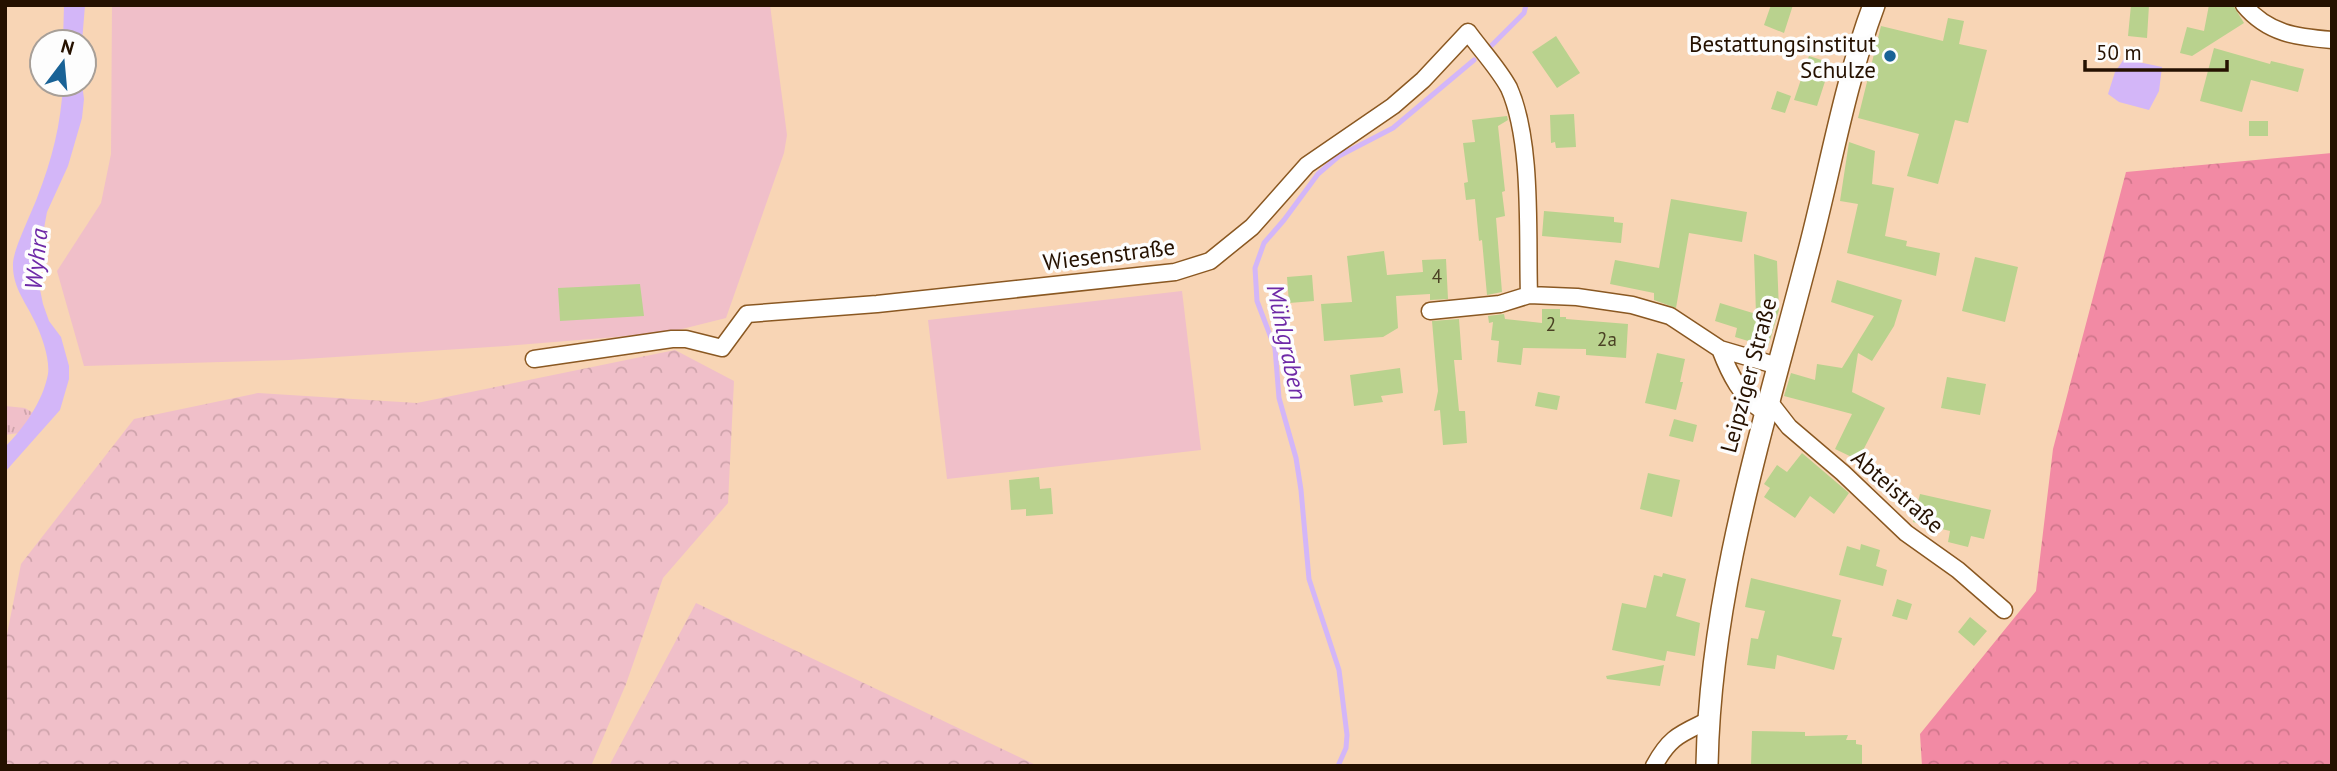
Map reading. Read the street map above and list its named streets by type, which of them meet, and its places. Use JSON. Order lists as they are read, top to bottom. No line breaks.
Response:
{"streets":{"street":["Wiesenstraße","Leipziger Straße","Abteistraße"]},"crossings":[["Leipziger Straße","Abteistraße"]],"water":["Wyhra","Mühlgraben"],"places":["Bestattungsinstitut Schulze"],"house_numbers":["4","2","2a"],"scale_bar":"50 m","north":"top"}
